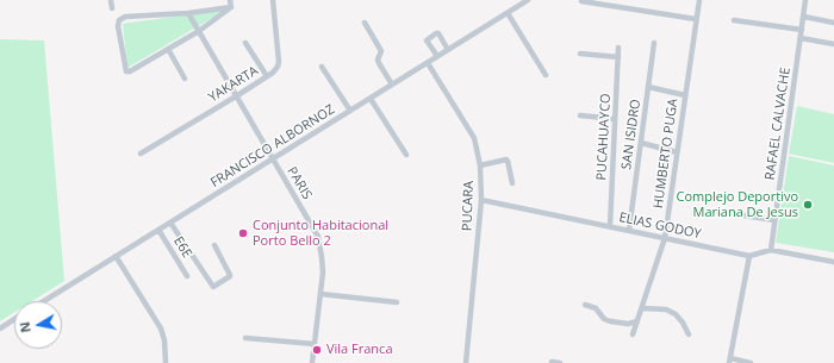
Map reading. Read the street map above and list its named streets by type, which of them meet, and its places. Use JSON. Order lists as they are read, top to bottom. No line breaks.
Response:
{"streets":{"street":["YAKARTA","RAFAEL CALVACHE","SAN ISIDRO","PUCAHUAYCO","FRANCISCO ALBORNOZ","HUMBERTO PUGA","PARIS","PUCARA","ELIAS GODOY","E6E"]},"crossings":[["YAKARTA","PARIS"],["RAFAEL CALVACHE","ELIAS GODOY"],["SAN ISIDRO","ELIAS GODOY"],["PUCAHUAYCO","ELIAS GODOY"],["FRANCISCO ALBORNOZ","PARIS"],["FRANCISCO ALBORNOZ","PUCARA"],["FRANCISCO ALBORNOZ","E6E"],["HUMBERTO PUGA","ELIAS GODOY"],["PUCARA","ELIAS GODOY"]],"places":["Complejo Deportivo Mariana De Jesus","Conjunto Habitacional Porto Bello 2","Vila Franca"],"north":"left"}
